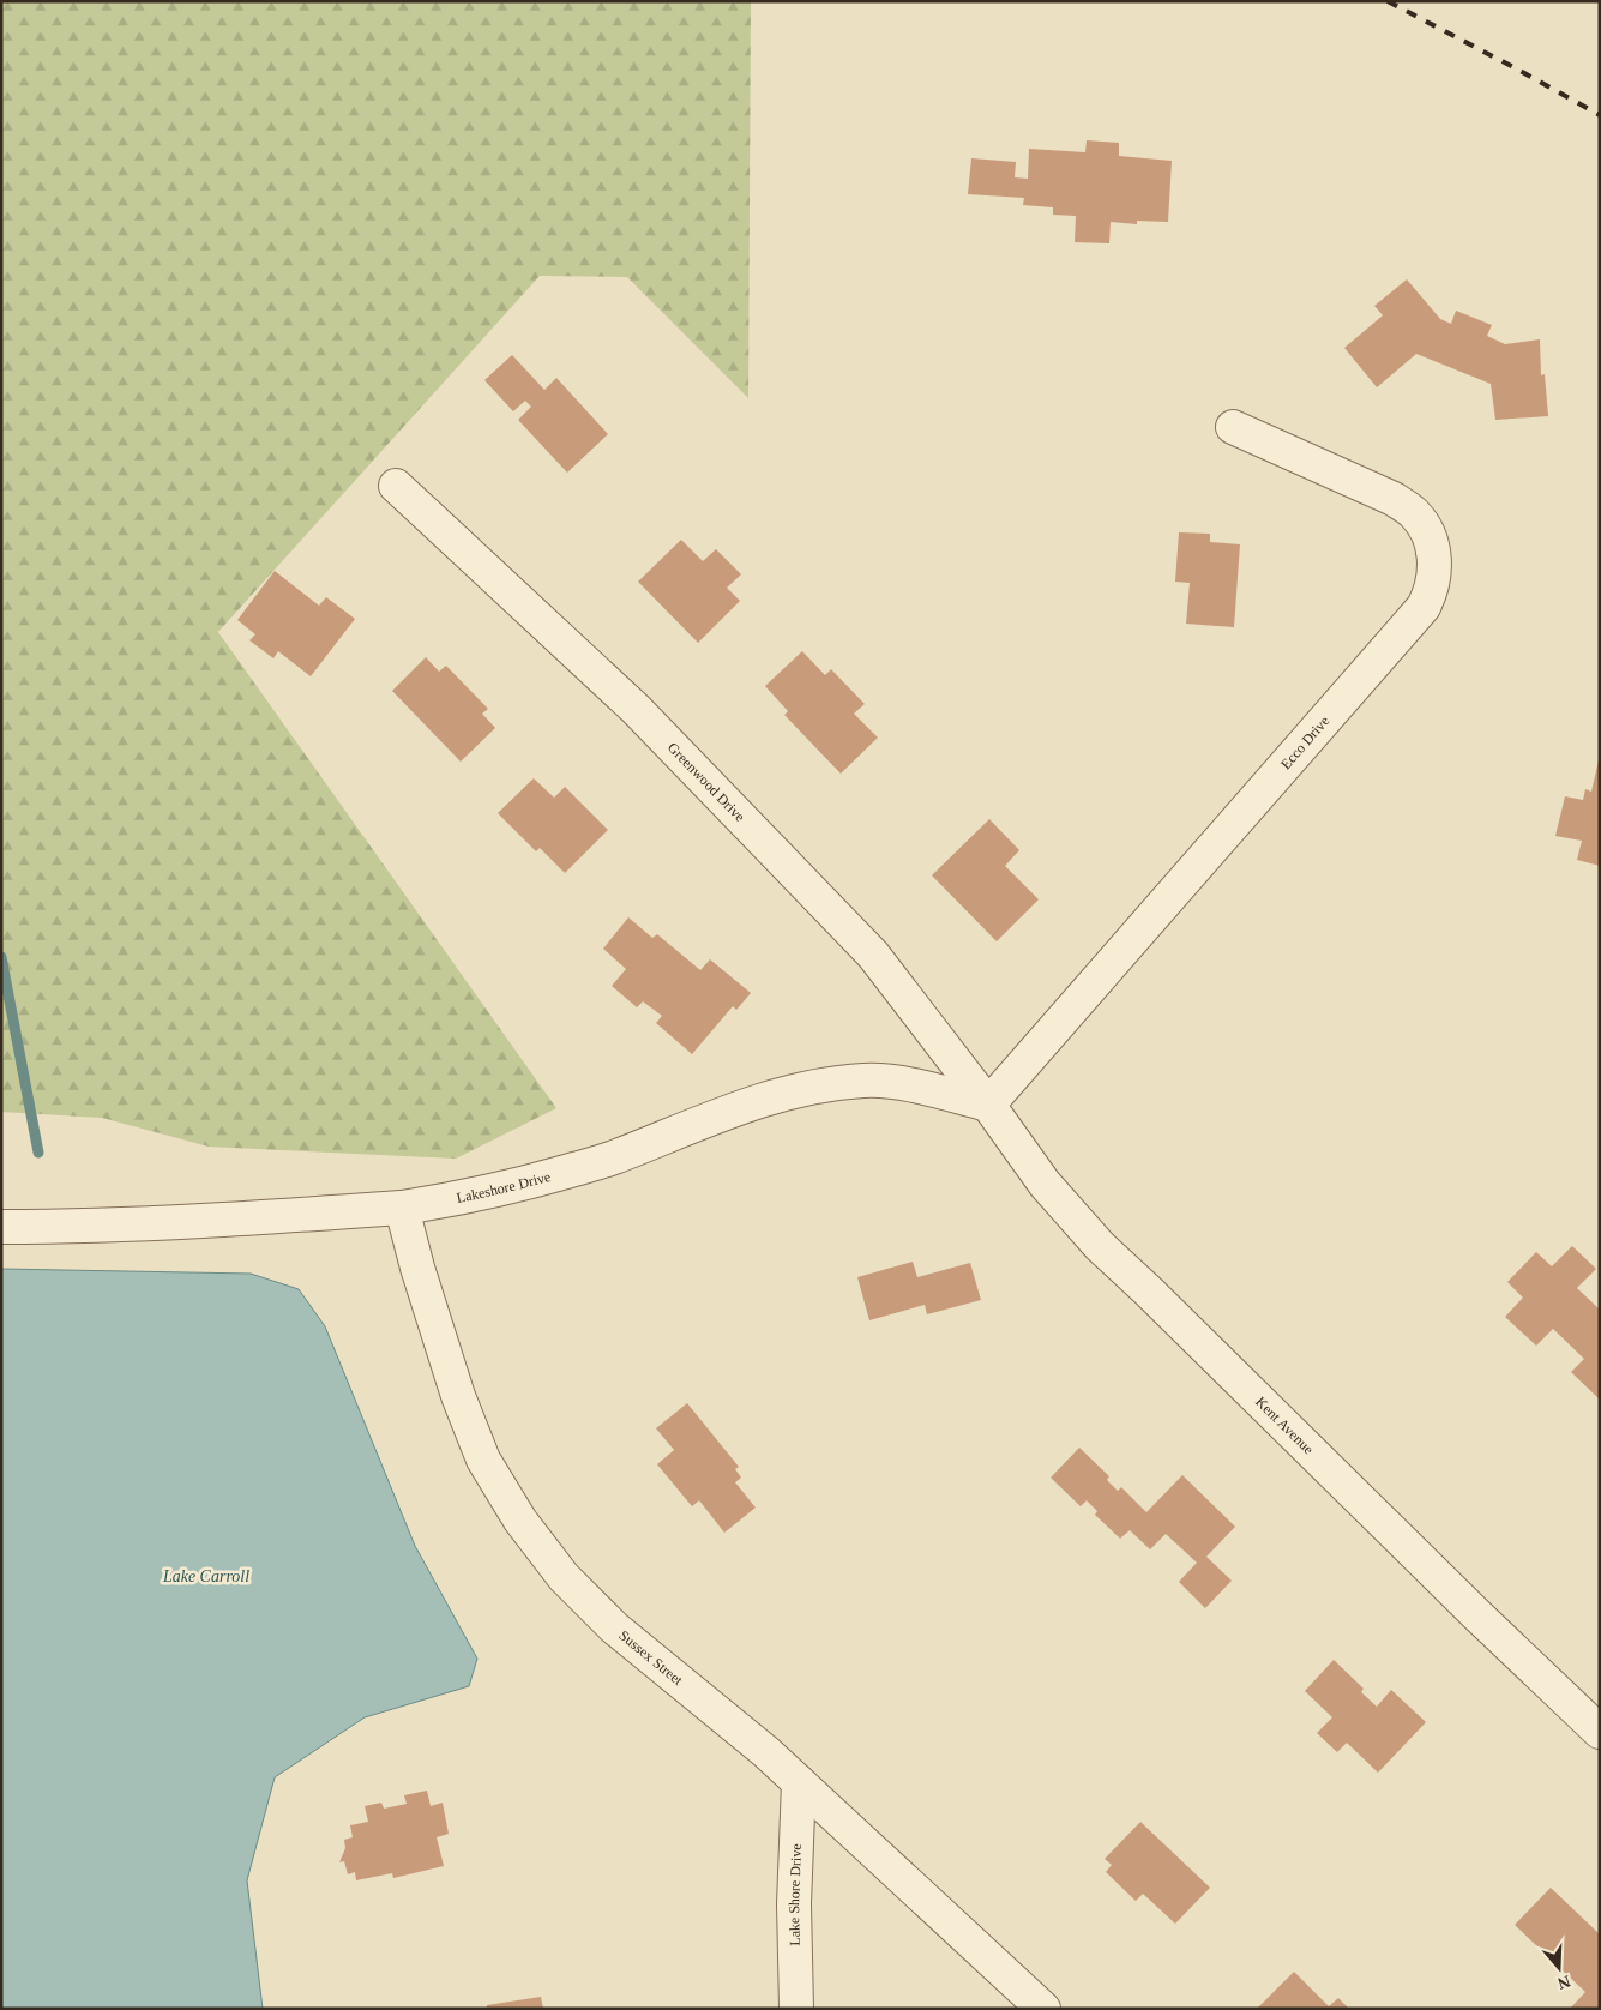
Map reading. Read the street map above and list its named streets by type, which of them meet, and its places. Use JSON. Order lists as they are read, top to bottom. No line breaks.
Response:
{"streets":{"street":["Ecco Drive","Greenwood Drive","Lakeshore Drive","Kent Avenue","Sussex Street","Lake Shore Drive"]},"crossings":[["Ecco Drive","Greenwood Drive"],["Ecco Drive","Lakeshore Drive"],["Ecco Drive","Kent Avenue"],["Greenwood Drive","Lakeshore Drive"],["Greenwood Drive","Kent Avenue"],["Lakeshore Drive","Kent Avenue"],["Lakeshore Drive","Sussex Street"],["Sussex Street","Lake Shore Drive"]],"water":["Lake Carroll"],"north":"bottom"}
